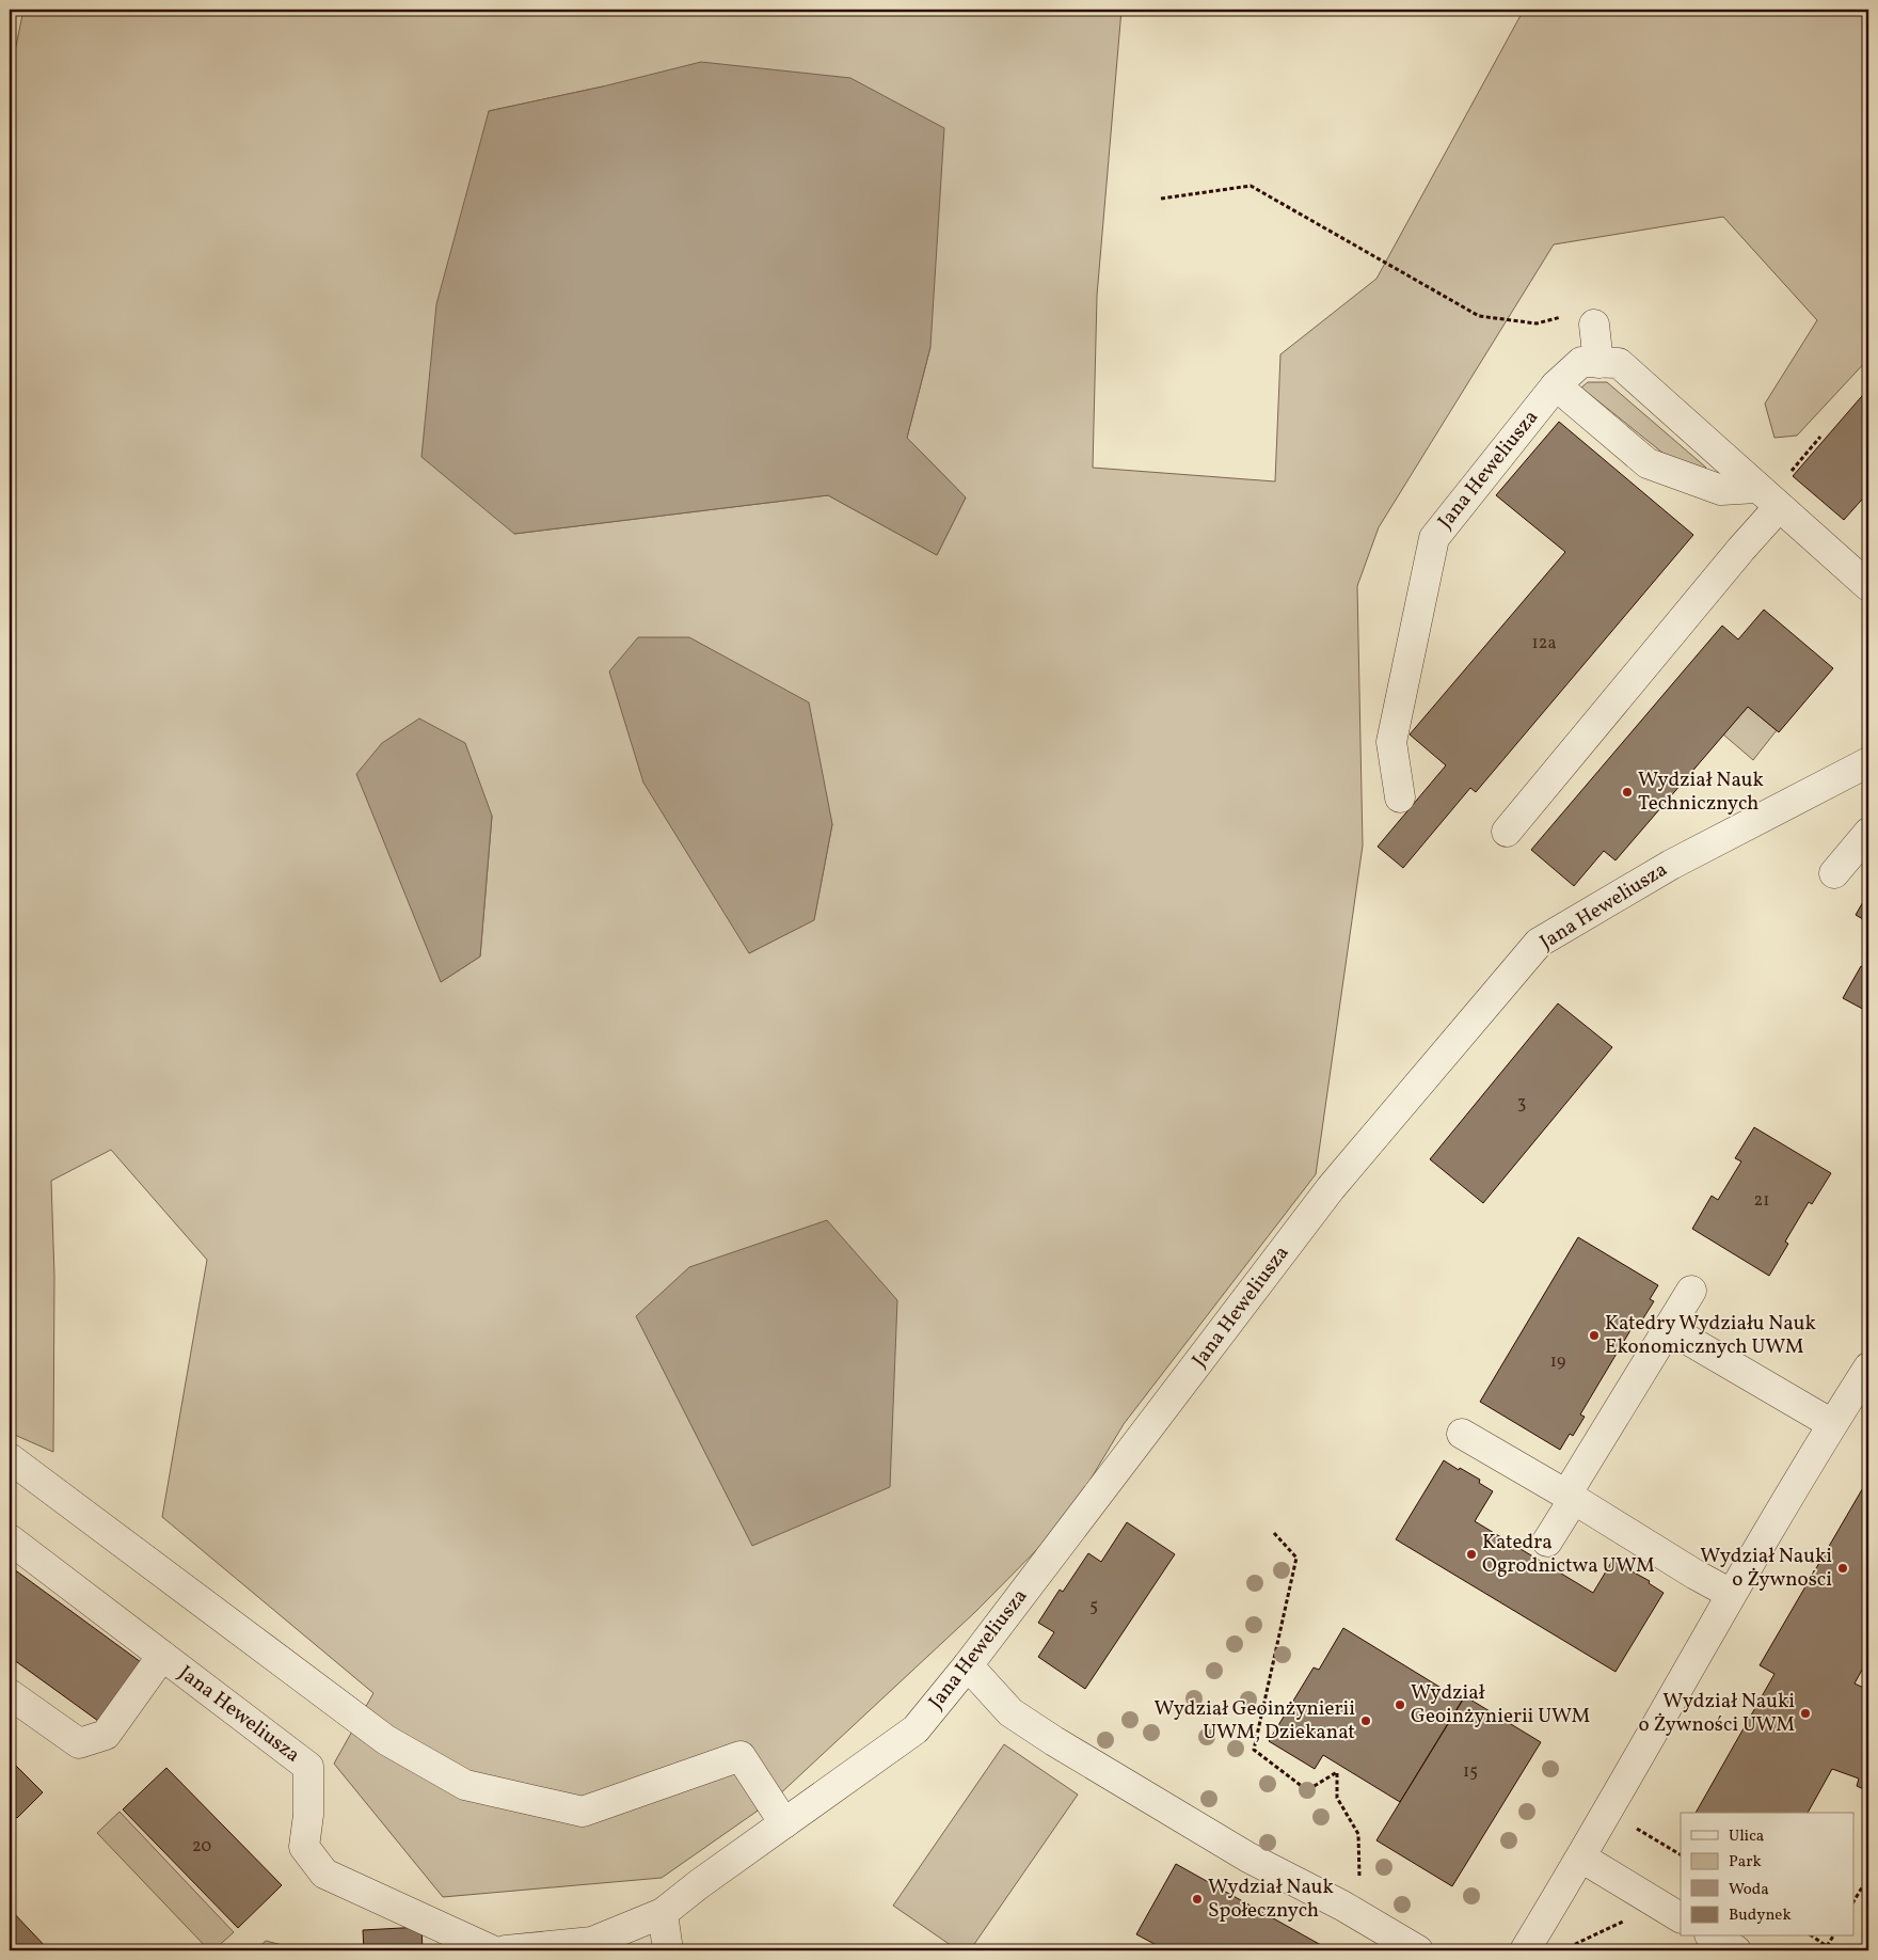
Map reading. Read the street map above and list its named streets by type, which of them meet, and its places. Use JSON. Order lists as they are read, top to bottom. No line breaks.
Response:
{"streets":{"street":["Jana Heweliusza"]},"places":["Wydział Nauk Technicznych","Katedry Wydziału Nauk Ekonomicznych UWM","Katedra Ogrodnictwa UWM","Wydział Nauki o Żywności","Wydział Geoinżynierii UWM","Wydział Nauki o Żywności UWM","Wydział Geoinżynierii UWM, Dziekanat","Wydział Nauk Społecznych"],"house_numbers":["12a","3","21","19","5","15","20"],"legend":["Ulica","Park","Woda","Budynek"]}
